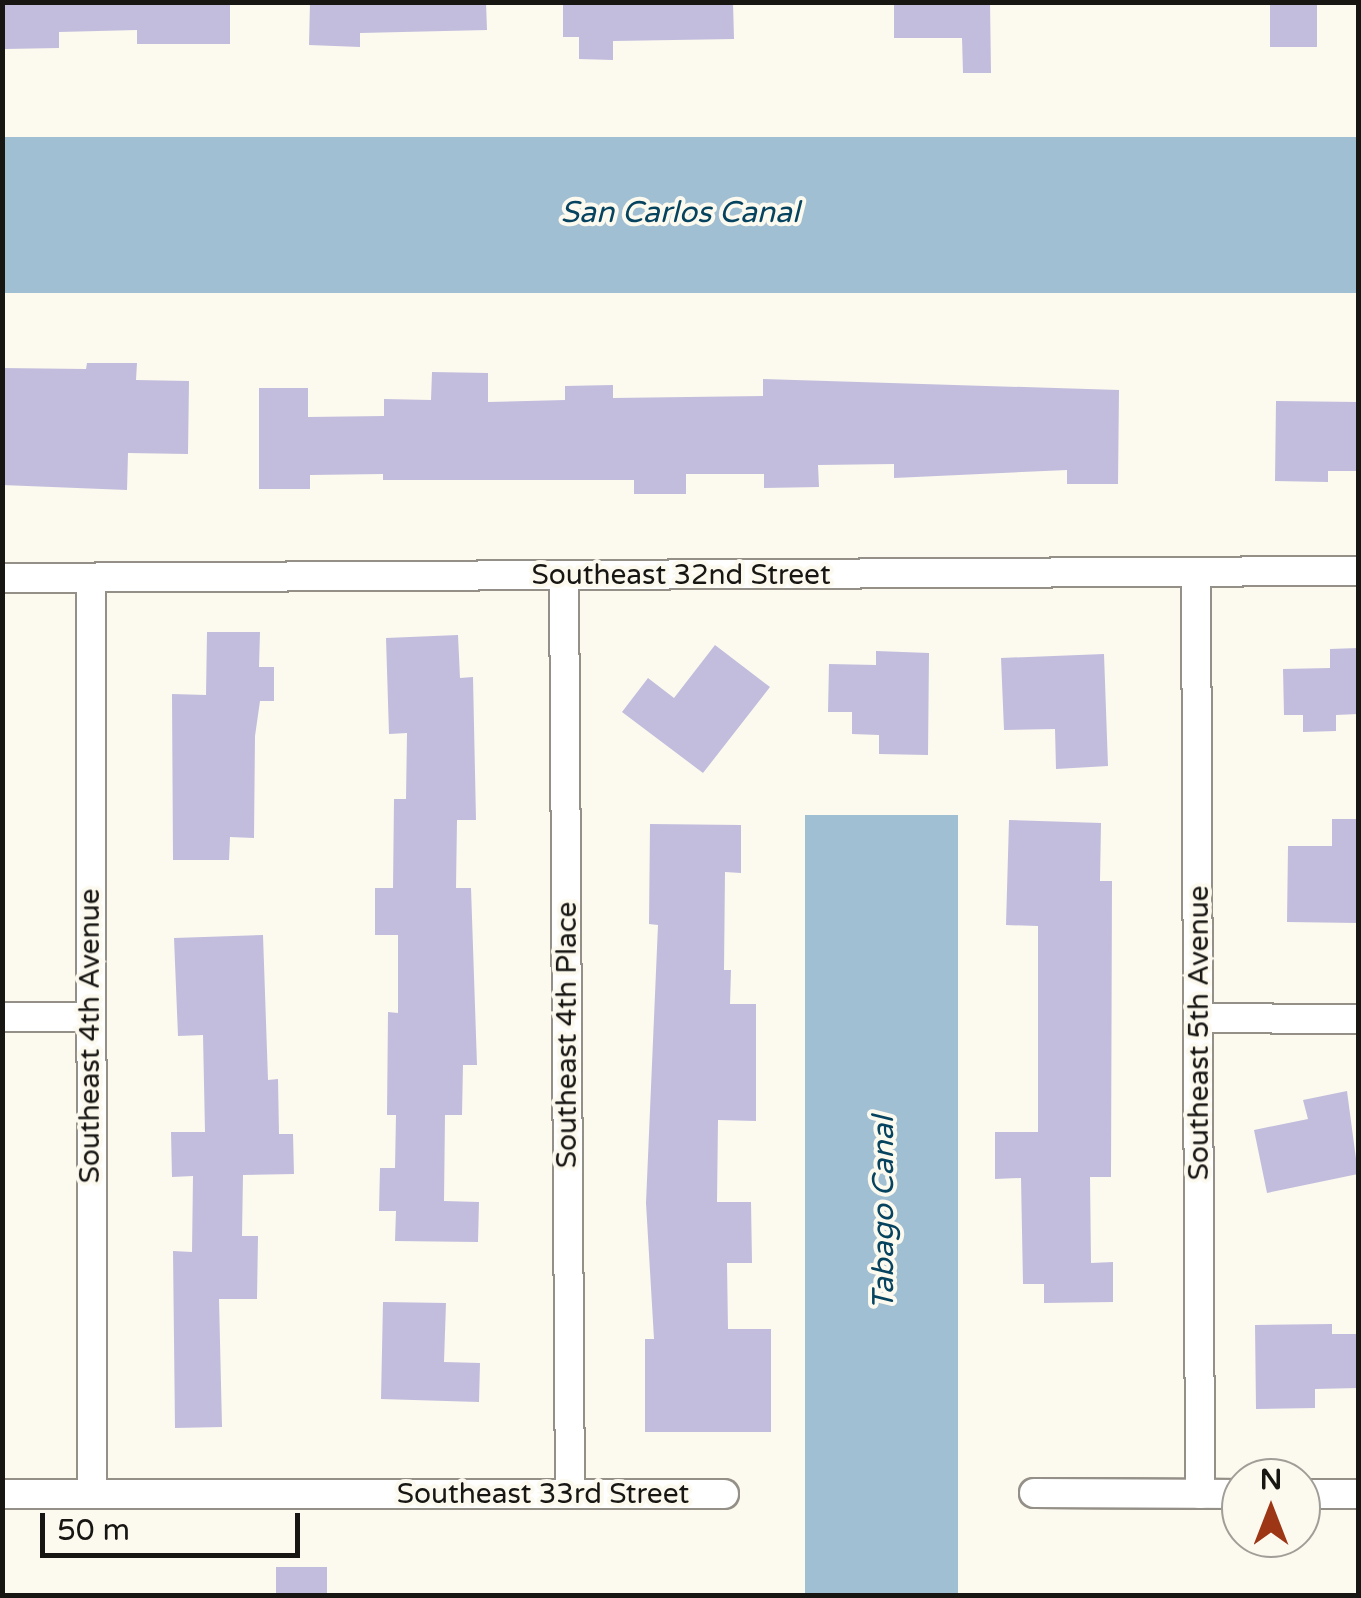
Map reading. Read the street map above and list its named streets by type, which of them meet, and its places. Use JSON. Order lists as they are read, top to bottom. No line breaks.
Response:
{"streets":{"street":["Southeast 32nd Street","Southeast 5th Avenue","Southeast 4th Place","Southeast 4th Avenue","Southeast 33rd Street"]},"crossings":[["Southeast 32nd Street","Southeast 5th Avenue"],["Southeast 32nd Street","Southeast 4th Place"],["Southeast 32nd Street","Southeast 4th Avenue"],["Southeast 4th Place","Southeast 33rd Street"],["Southeast 4th Avenue","Southeast 33rd Street"]],"water":["San Carlos Canal","Tabago Canal"],"scale_bar":"50 m","north":"top"}
